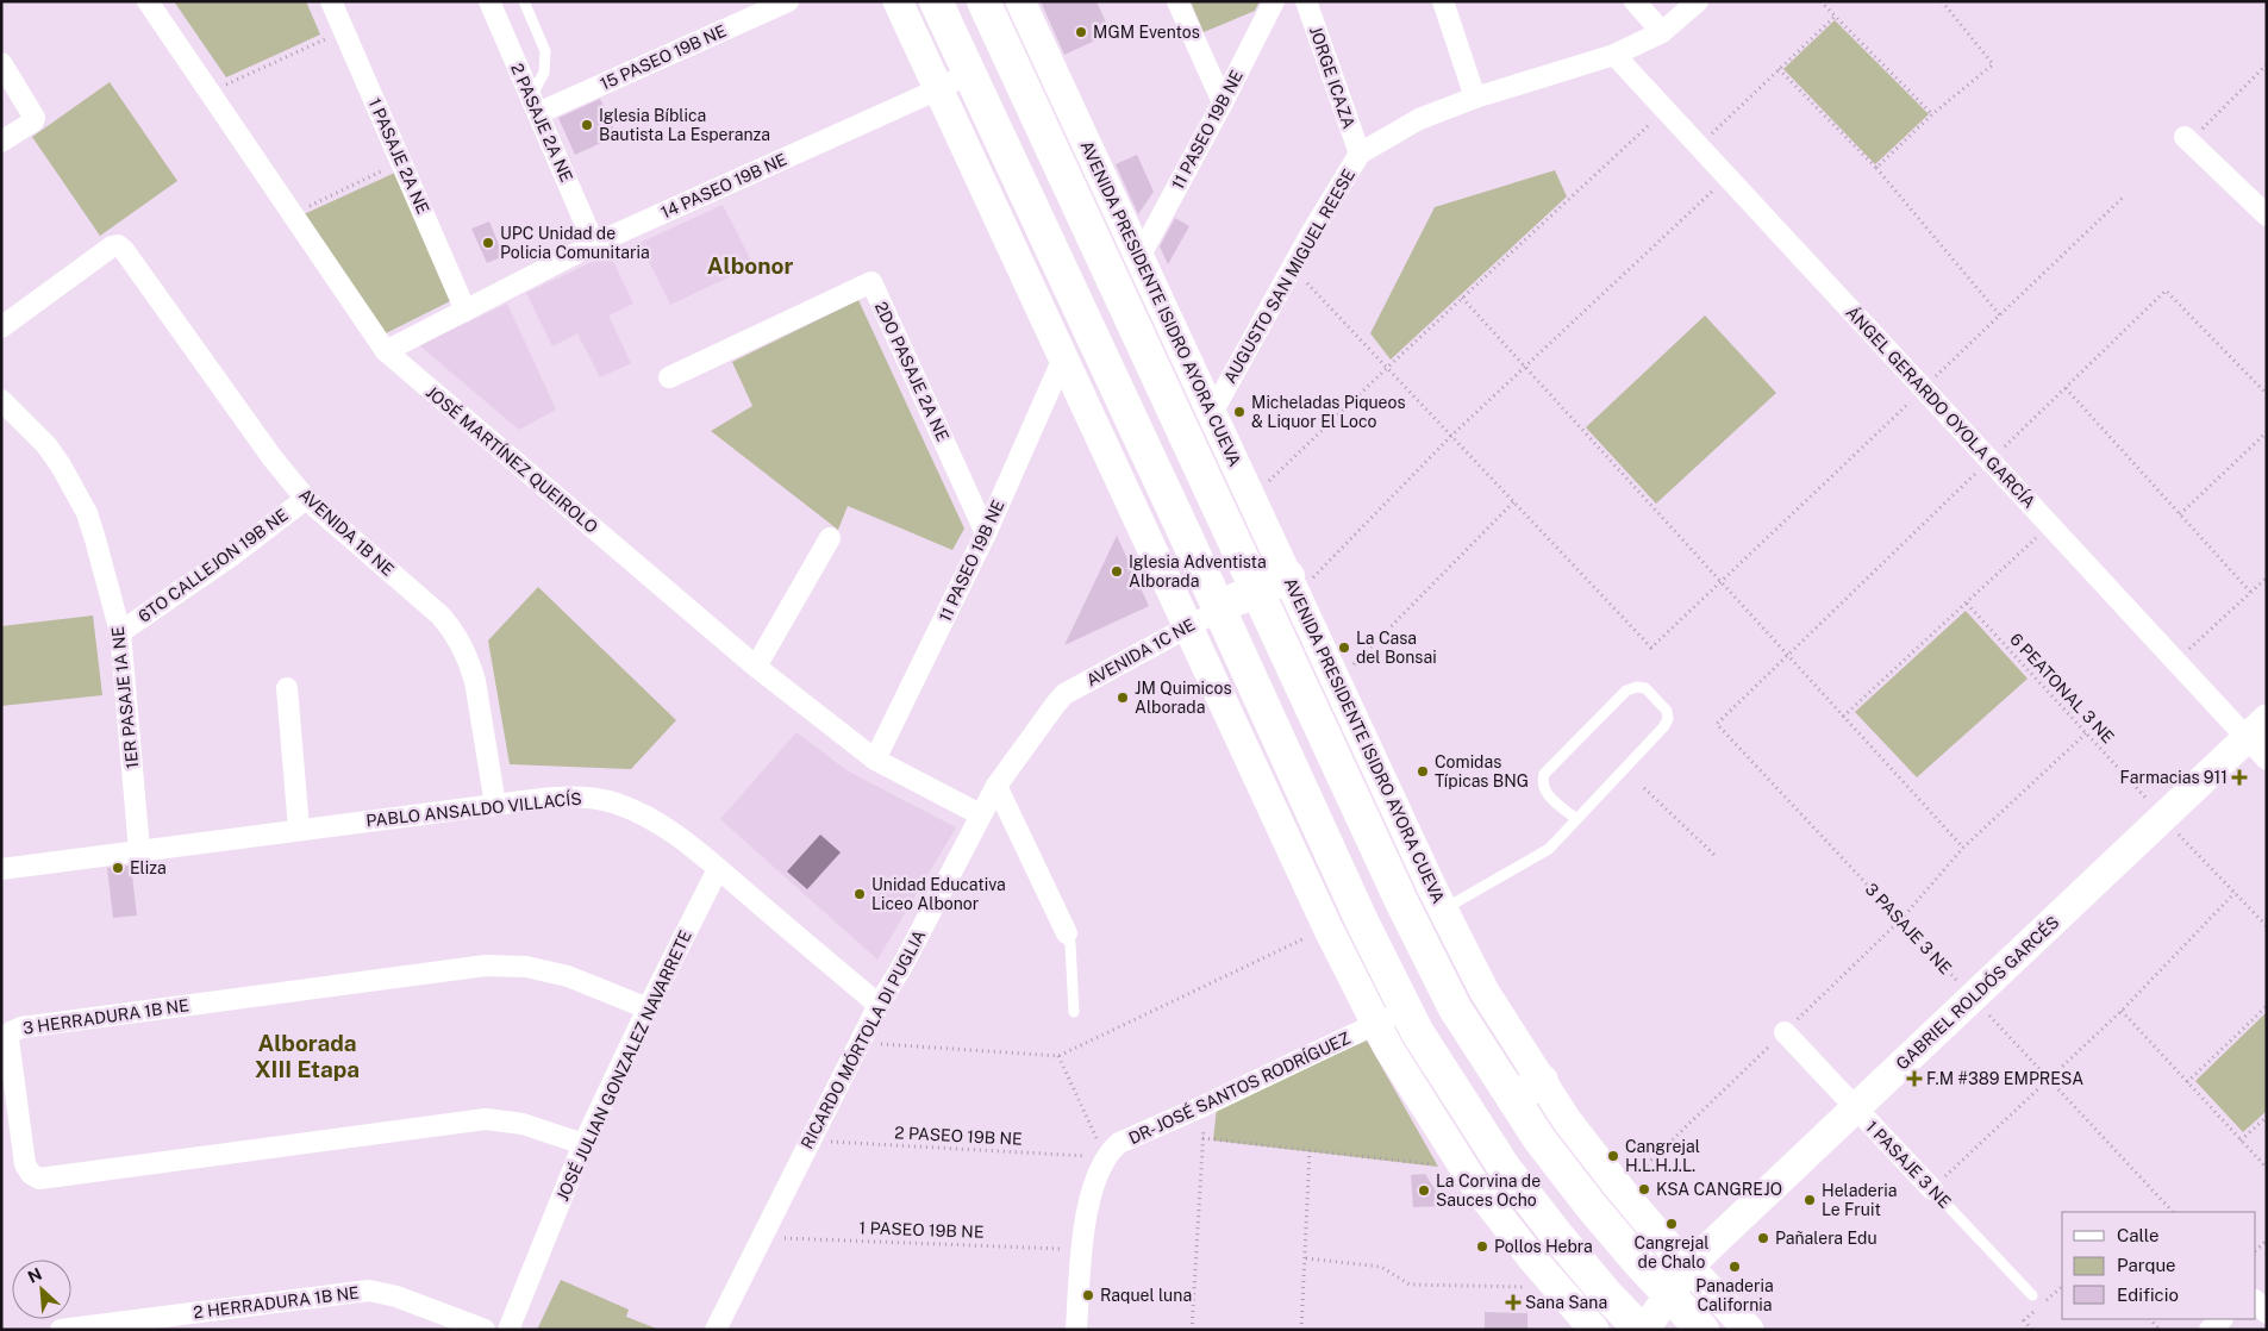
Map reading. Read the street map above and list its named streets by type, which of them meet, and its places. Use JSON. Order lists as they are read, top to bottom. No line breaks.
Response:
{"streets":{"main road":["AVENIDA PRESIDENTE ISIDRO AYORA CUEVA","GABRIEL ROLDÓS GARCÉS"],"street":["15 PASEO 19B NE","JORGE ICAZA","2 PASAJE 2A NE","11 PASEO 19B NE","1 PASAJE 2A NE","14 PASEO 19B NE","AUGUSTO SAN MIGUEL REESE","2DO PASAJE 2A NE","ÁNGEL GERARDO OYOLA GARCÍA","JOSÉ MARTÍNEZ QUEIROLO","AVENIDA 1B NE","6TO CALLEJON 19B NE","AVENIDA 1C NE","1ER PASAJE 1A NE","PABLO ANSALDO VILLACÍS","3 HERRADURA 1B NE","RICARDO MÓRTOLA DI PUGLIA","JOSÉ JULIAN GONZALEZ NAVARRETE","DR- JOSÉ SANTOS RODRÍGUEZ","1 PASAJE 3 NE","2 HERRADURA 1B NE"],"path":["6 PEATONAL 3 NE","3 PASAJE 3 NE","2 PASEO 19B NE","1 PASEO 19B NE"]},"crossings":[["15 PASEO 19B NE","2 PASAJE 2A NE"],["JORGE ICAZA","AUGUSTO SAN MIGUEL REESE"],["2 PASAJE 2A NE","14 PASEO 19B NE"],["11 PASEO 19B NE","AVENIDA PRESIDENTE ISIDRO AYORA CUEVA"],["11 PASEO 19B NE","2DO PASAJE 2A NE"],["11 PASEO 19B NE","JOSÉ MARTÍNEZ QUEIROLO"],["1 PASAJE 2A NE","14 PASEO 19B NE"],["14 PASEO 19B NE","JOSÉ MARTÍNEZ QUEIROLO"],["AUGUSTO SAN MIGUEL REESE","AVENIDA PRESIDENTE ISIDRO AYORA CUEVA"],["AUGUSTO SAN MIGUEL REESE","ÁNGEL GERARDO OYOLA GARCÍA"],["AVENIDA PRESIDENTE ISIDRO AYORA CUEVA","GABRIEL ROLDÓS GARCÉS"],["ÁNGEL GERARDO OYOLA GARCÍA","GABRIEL ROLDÓS GARCÉS"],["JOSÉ MARTÍNEZ QUEIROLO","RICARDO MÓRTOLA DI PUGLIA"],["AVENIDA 1B NE","6TO CALLEJON 19B NE"],["AVENIDA 1B NE","PABLO ANSALDO VILLACÍS"],["6TO CALLEJON 19B NE","1ER PASAJE 1A NE"],["AVENIDA 1C NE","RICARDO MÓRTOLA DI PUGLIA"],["6 PEATONAL 3 NE","GABRIEL ROLDÓS GARCÉS"],["1ER PASAJE 1A NE","PABLO ANSALDO VILLACÍS"],["PABLO ANSALDO VILLACÍS","RICARDO MÓRTOLA DI PUGLIA"],["PABLO ANSALDO VILLACÍS","JOSÉ JULIAN GONZALEZ NAVARRETE"],["3 PASAJE 3 NE","GABRIEL ROLDÓS GARCÉS"],["GABRIEL ROLDÓS GARCÉS","1 PASAJE 3 NE"],["3 HERRADURA 1B NE","JOSÉ JULIAN GONZALEZ NAVARRETE"],["RICARDO MÓRTOLA DI PUGLIA","2 PASEO 19B NE"],["RICARDO MÓRTOLA DI PUGLIA","1 PASEO 19B NE"],["DR- JOSÉ SANTOS RODRÍGUEZ","2 PASEO 19B NE"],["DR- JOSÉ SANTOS RODRÍGUEZ","1 PASEO 19B NE"]],"districts":["Albonor","Alborada XIII Etapa"],"places":{"other":["MGM Eventos","Iglesia Bíblica Bautista La Esperanza","UPC Unidad de Policia Comunitaria","Micheladas Piqueos & Liquor El Loco","Iglesia Adventista Alborada","La Casa del Bonsai","JM Quimicos Alborada","Comidas Típicas BNG","Eliza","Unidad Educativa Liceo Albonor","Cangrejal H.L.H.J.L.","KSA CANGREJO","La Corvina de Sauces Ocho","Heladeria Le Fruit","Cangrejal de Chalo","Pañalera Edu","Pollos Hebra","Panaderia California","Raquel luna"],"health":["Farmacias 911","F.M #389 EMPRESA","Sana Sana"]},"legend":["Calle","Parque","Edificio"],"north":"top left"}
